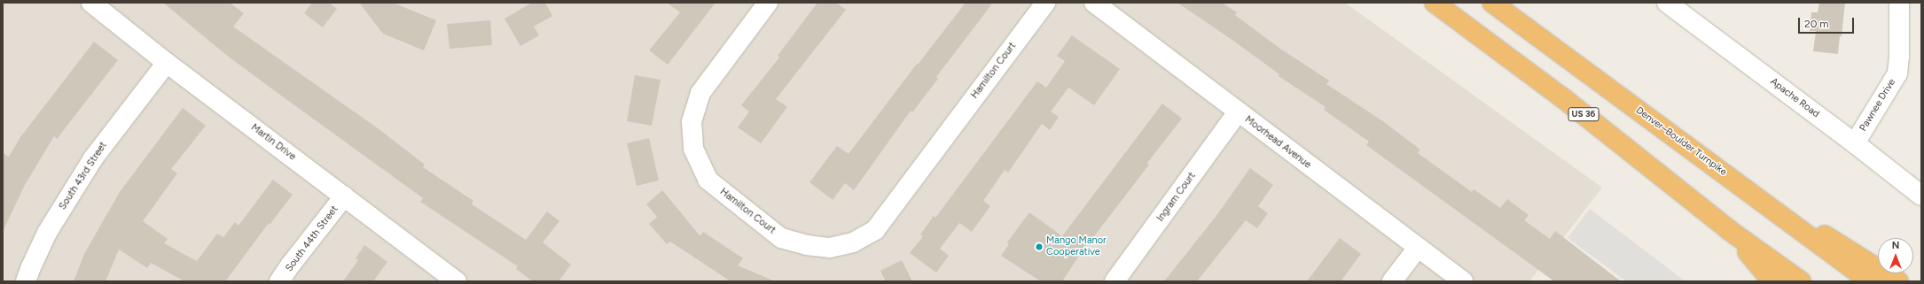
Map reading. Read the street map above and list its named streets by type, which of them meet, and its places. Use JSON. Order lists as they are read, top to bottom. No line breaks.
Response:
{"streets":{"highway":["US 36","Denver–Boulder Turnpike"],"street":["Hamilton Court","Apache Road","Pawnee Drive","Martin Drive","Moorhead Avenue","South 43rd Street","Ingram Court","South 44th Street"]},"crossings":[["Apache Road","Pawnee Drive"],["Martin Drive","South 43rd Street"],["Martin Drive","South 44th Street"],["Moorhead Avenue","Ingram Court"]],"places":["Mango Manor Cooperative"],"scale_bar":"20 m","north":"top"}
